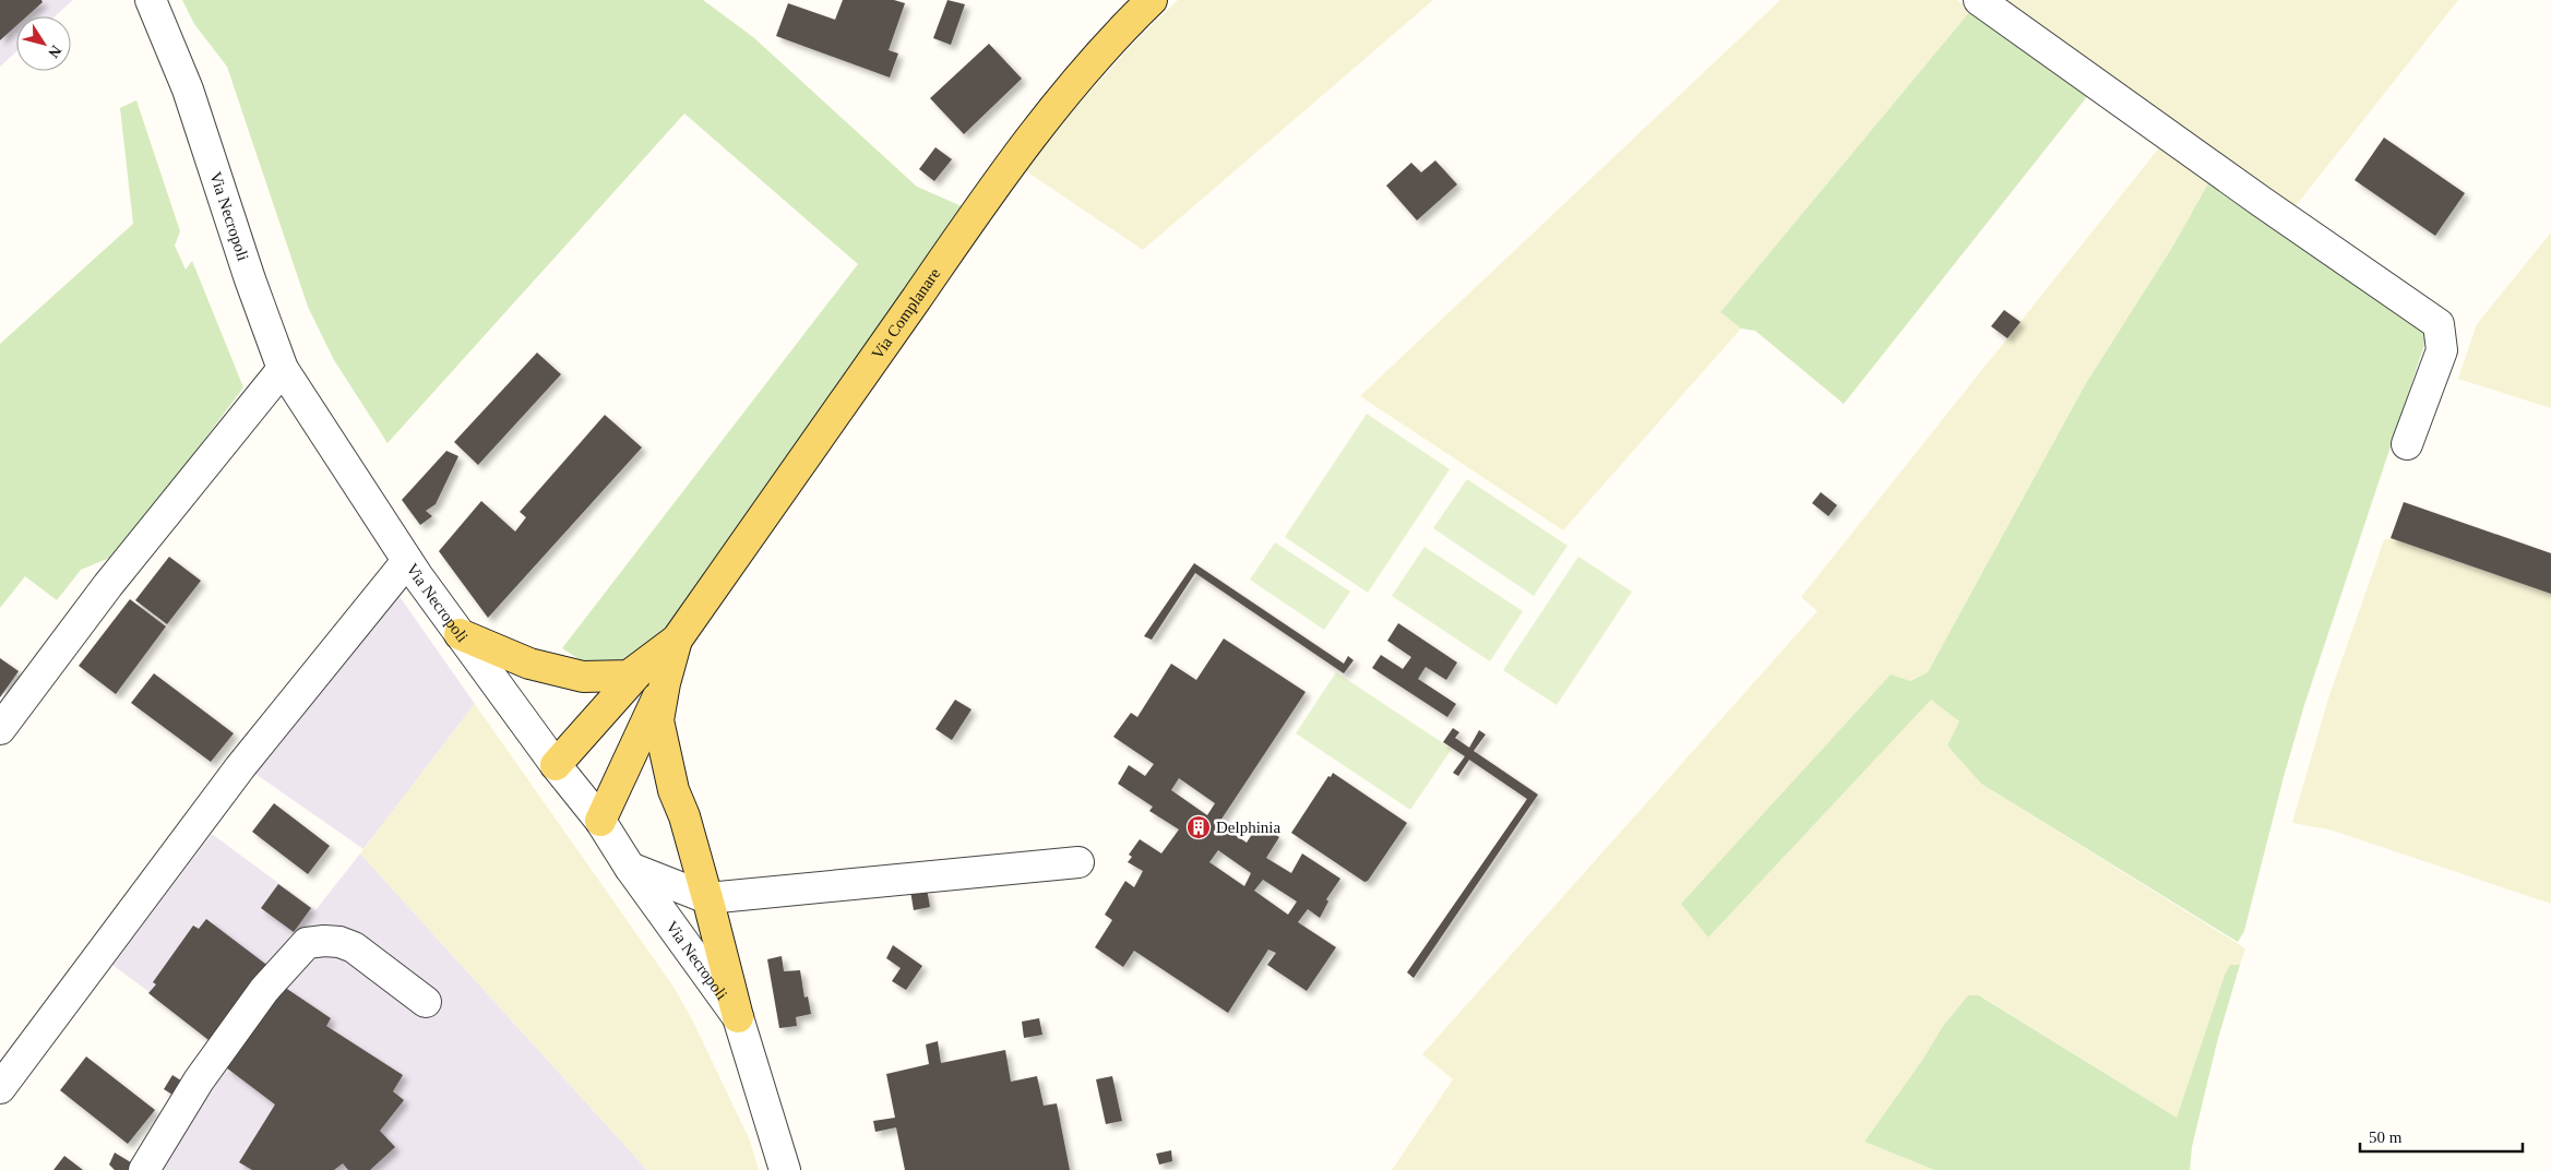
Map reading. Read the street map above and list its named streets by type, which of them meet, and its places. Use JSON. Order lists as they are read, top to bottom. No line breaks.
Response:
{"streets":{"main road":["Via Complanare"],"street":["Via Necropoli"]},"places":{"building":["Delphinia"]},"scale_bar":"50 m","north":"bottom right"}
